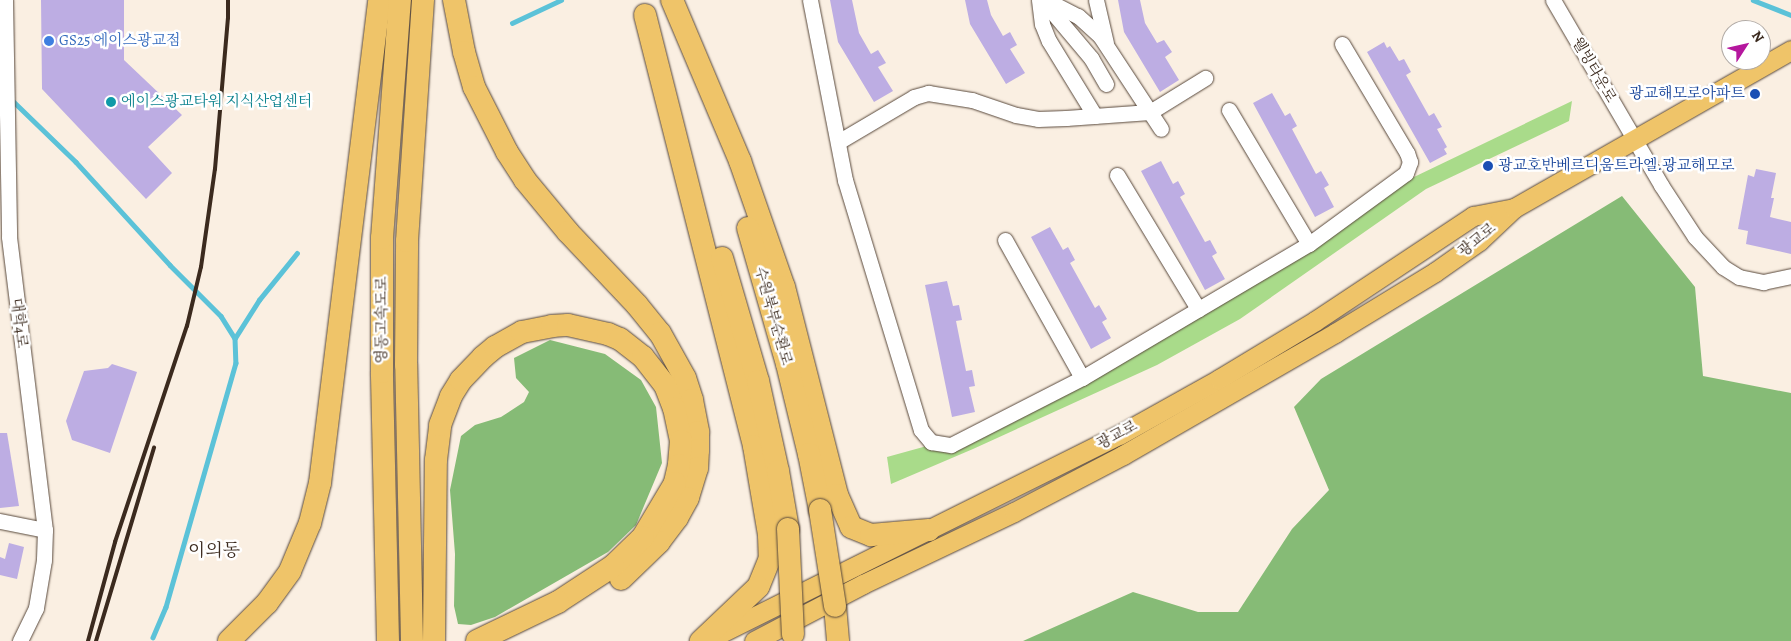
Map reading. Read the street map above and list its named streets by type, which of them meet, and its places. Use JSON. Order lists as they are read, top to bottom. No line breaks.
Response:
{"streets":{"highway":["수원북부순환로","영동고속도로"],"main road":["광교로"],"street":["웰빙타운로","대학4로"]},"crossings":[["웰빙타운로","광교로"]],"districts":["이의동"],"places":["GS25 에이스광교점","광교해모로아파트","에이스광교타워 지식산업센터","광교호반베르디움트라엘.광교해모로"],"north":"top right"}
